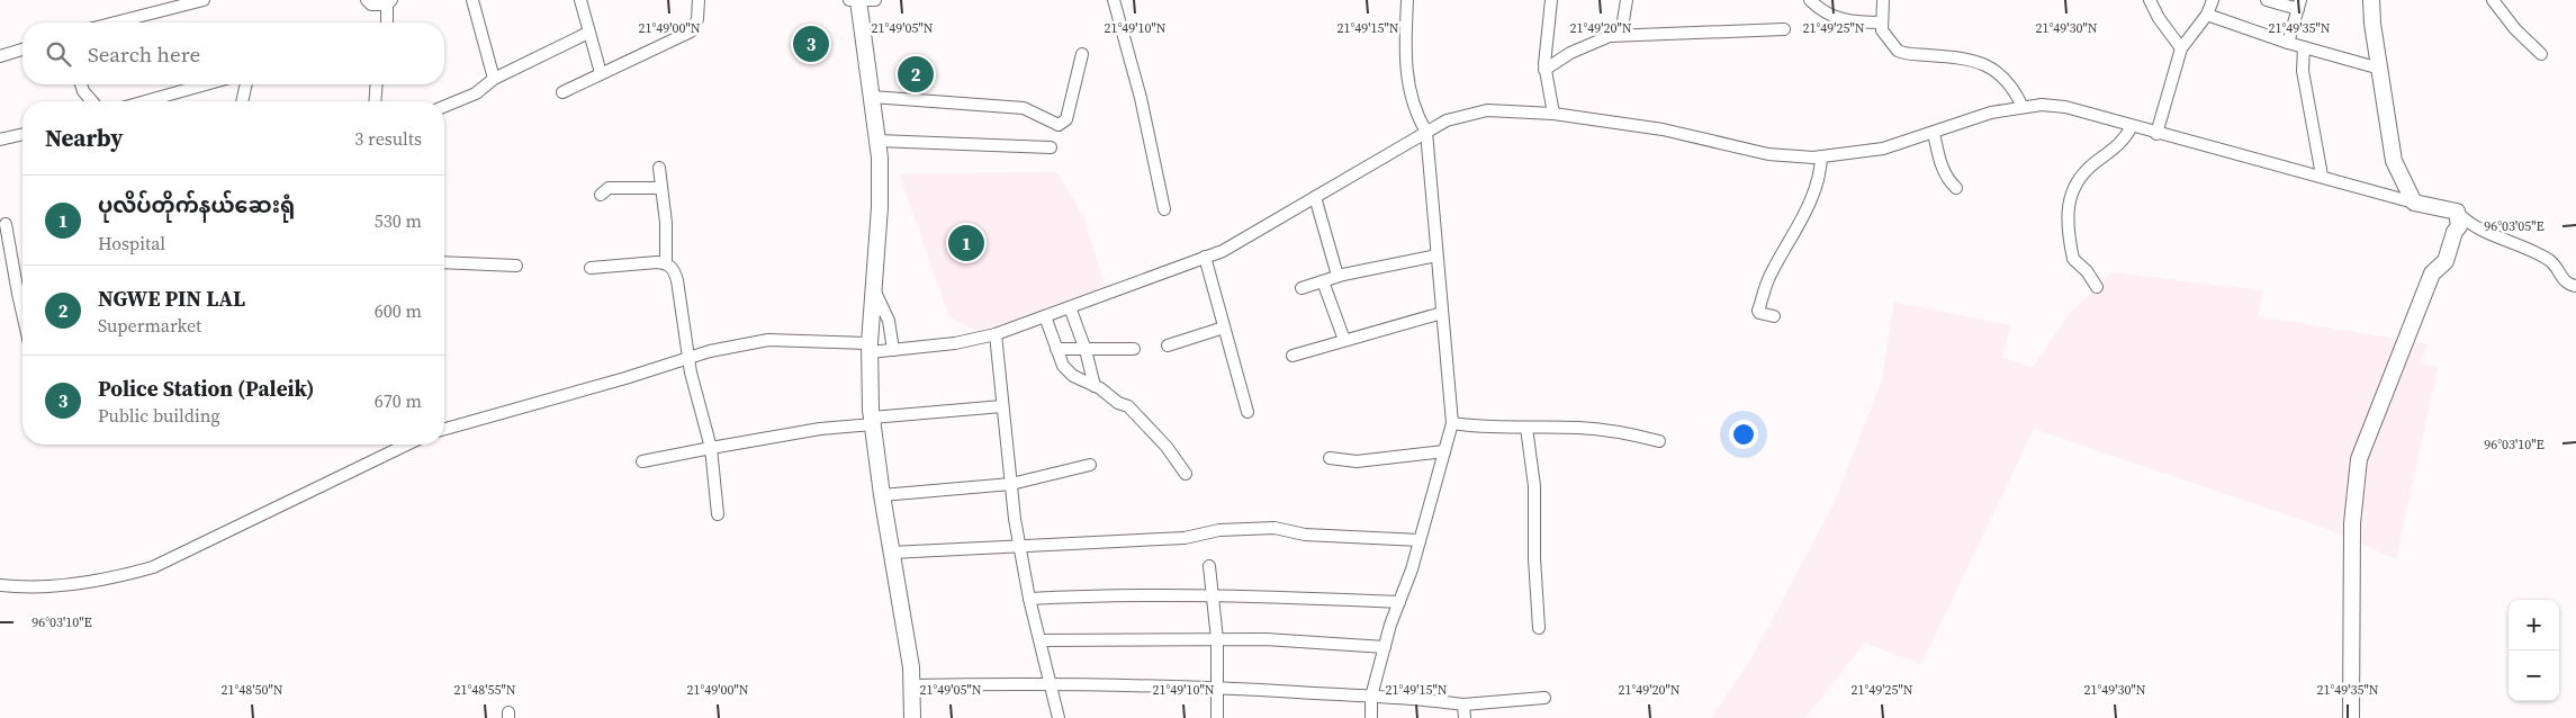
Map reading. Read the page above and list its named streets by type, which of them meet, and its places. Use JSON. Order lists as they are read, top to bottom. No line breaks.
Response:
{"page":{"search":"Search here","pins":["3","2","1"],"heading":["Nearby","3 results"],"list":[{"mark":"1","name":"ပုလိပ်တိုက်နယ်ဆေးရုံ","note":"Hospital","value":"530 m"},{"mark":"2","name":"NGWE PIN LAL","note":"Supermarket","value":"600 m"},{"mark":"3","name":"Police Station (Paleik)","note":"Public building","value":"670 m"}],"map_buttons":["+","−"]},"coordinates":["21°49'00\"N","21°49'05\"N","21°49'10\"N","21°49'15\"N","21°49'20\"N","21°49'25\"N","21°49'30\"N","21°49'35\"N","96°03'05\"E","96°03'10\"E","21°48'50\"N","21°48'55\"N"]}
